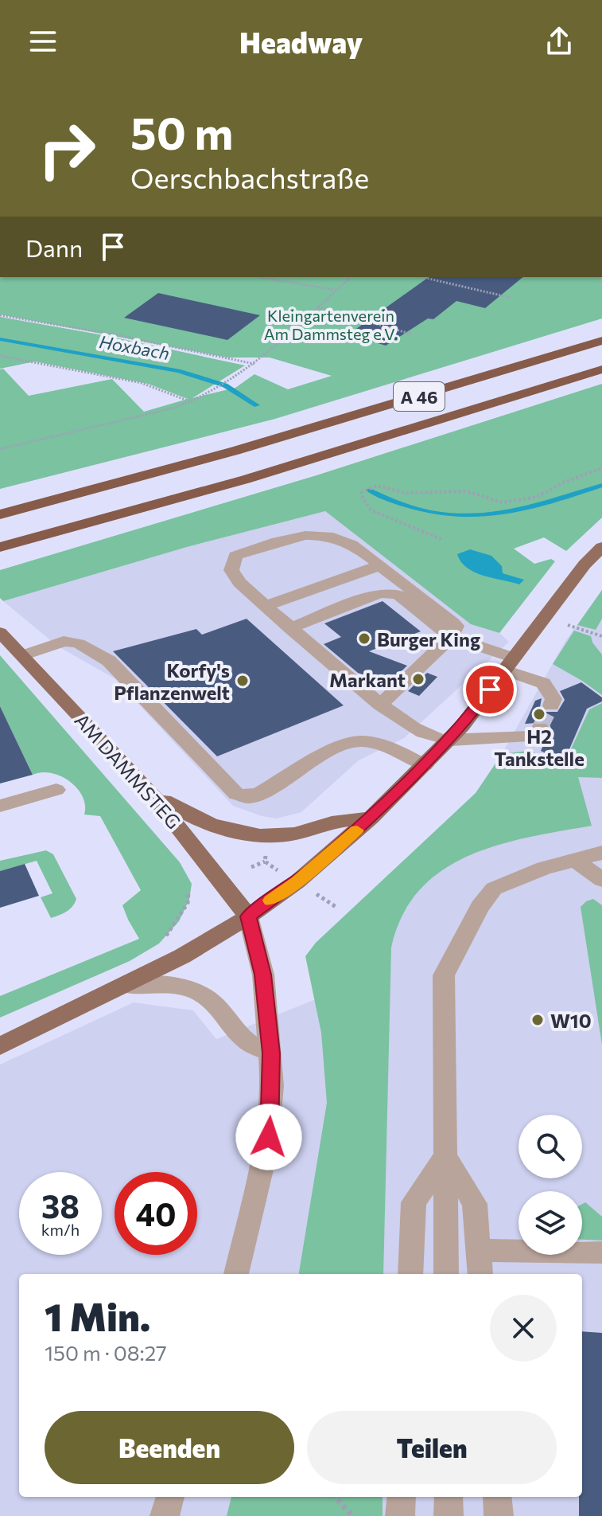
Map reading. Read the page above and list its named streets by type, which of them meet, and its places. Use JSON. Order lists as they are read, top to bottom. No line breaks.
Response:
{"streets":{"highway":["A 46"],"main road":["AM DAMMSTEG"]},"water":["Hoxbach"],"parks":["Kleingartenverein Am Dammsteg e.V."],"places":["Burger King","Markant","Korfy's Pflanzenwelt","H2 Tankstelle","W10"],"page":{"header":"Headway","turn":["50 m","Oerschbachstraße"],"then":"Dann","speed":"38 km/h","limit":"40","heading":["1 Min.","150 m · 08:27"],"buttons":["Beenden","Teilen"]}}
